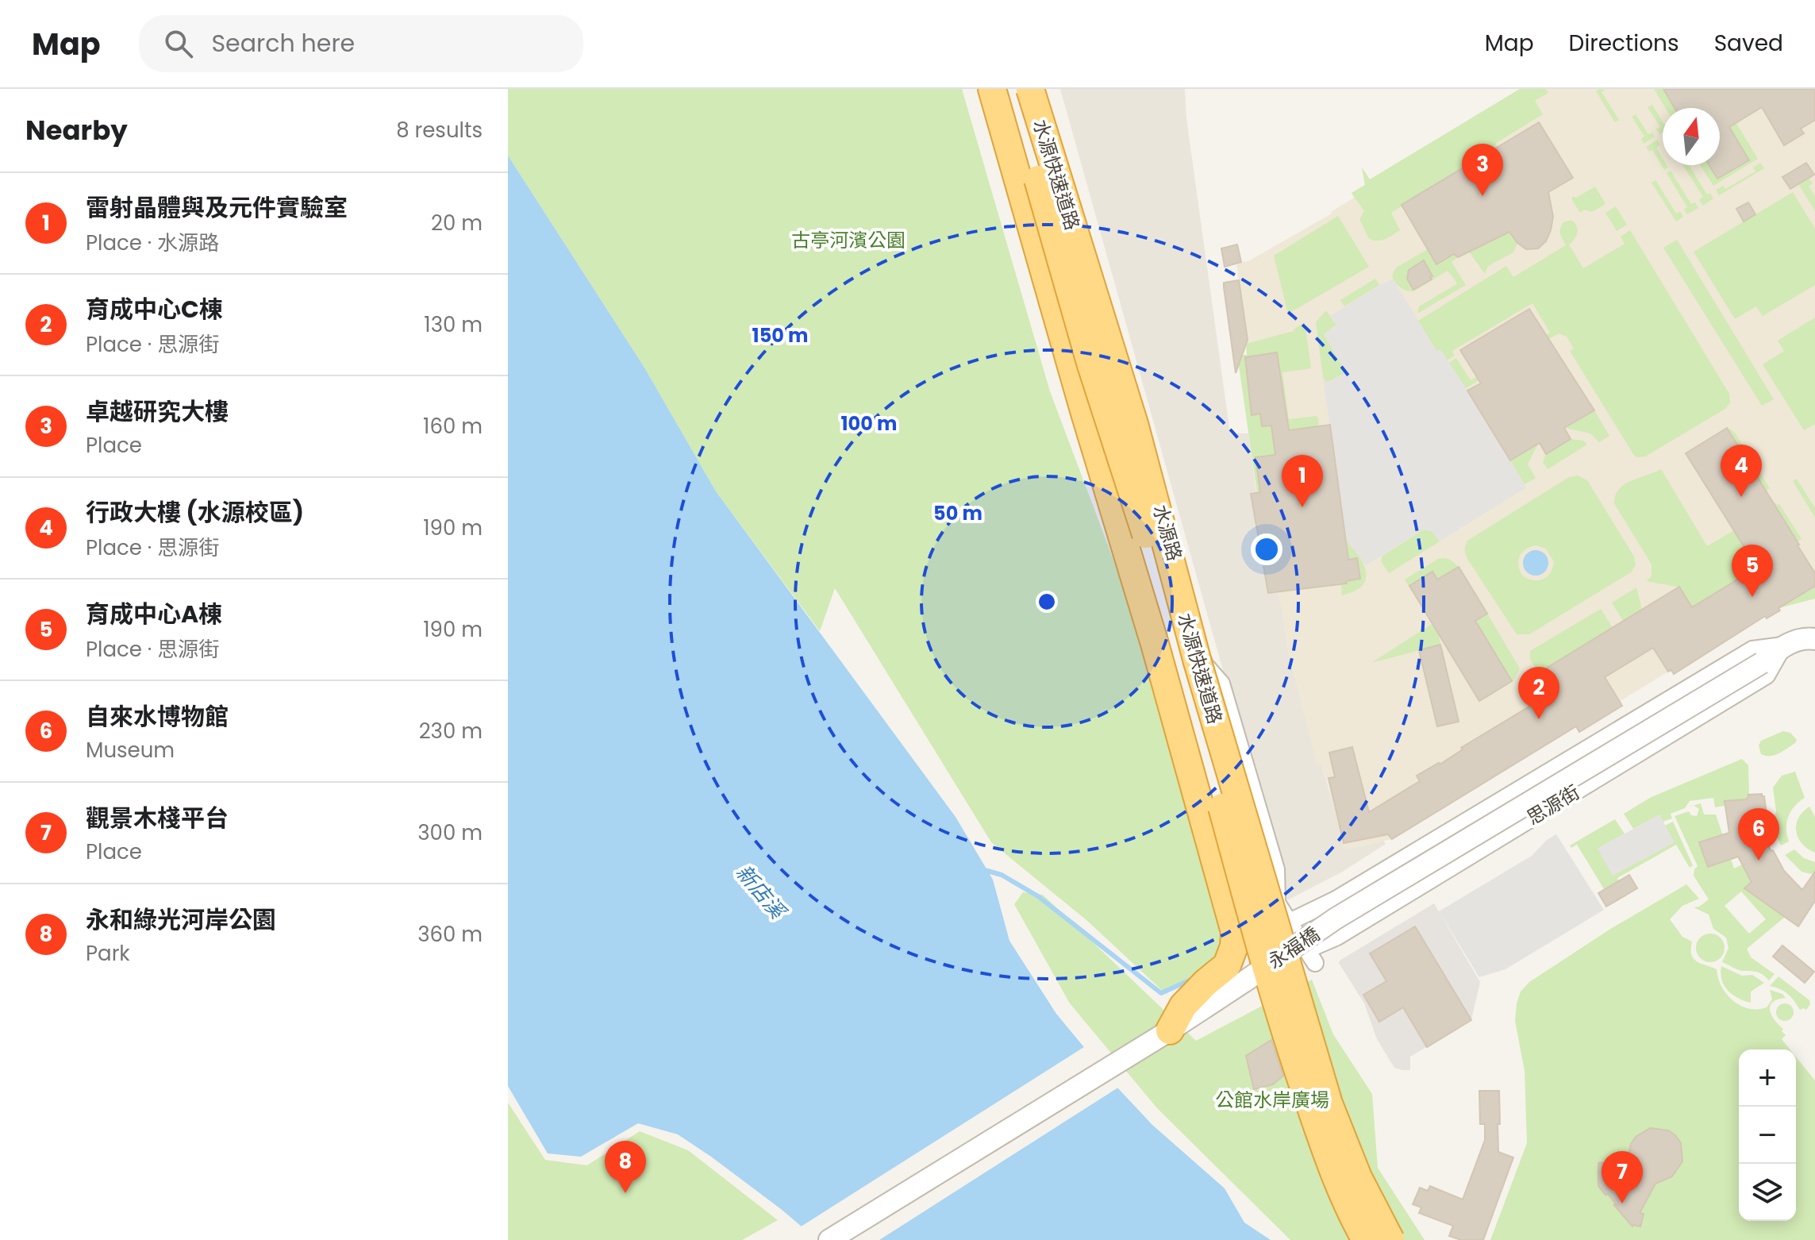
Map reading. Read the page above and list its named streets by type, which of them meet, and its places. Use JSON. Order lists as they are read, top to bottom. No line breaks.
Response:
{"streets":{"highway":["水源快速道路"],"street":["水源路","思源街","永福橋"]},"crossings":[["思源街","永福橋"]],"water":["新店溪"],"parks":["古亭河濱公園","公館水岸廣場"],"north":"top","page":{"header":"Map","search":"Search here","nav":["Map","Directions","Saved"],"heading":["Nearby","8 results"],"pins":["3","4","1","5","2","6","8","7"],"list":[{"mark":"1","name":"雷射晶體與及元件實驗室","note":"Place · 水源路","value":"20 m"},{"mark":"2","name":"育成中心C棟","note":"Place · 思源街","value":"130 m"},{"mark":"3","name":"卓越研究大樓","note":"Place","value":"160 m"},{"mark":"4","name":"行政大樓 (水源校區)","note":"Place · 思源街","value":"190 m"},{"mark":"5","name":"育成中心A棟","note":"Place · 思源街","value":"190 m"},{"mark":"6","name":"自來水博物館","note":"Museum","value":"230 m"},{"mark":"7","name":"觀景木棧平台","note":"Place","value":"300 m"},{"mark":"8","name":"永和綠光河岸公園","note":"Park","value":"360 m"}],"map_buttons":["+","−"]},"rings":["150 m","100 m","50 m"]}
